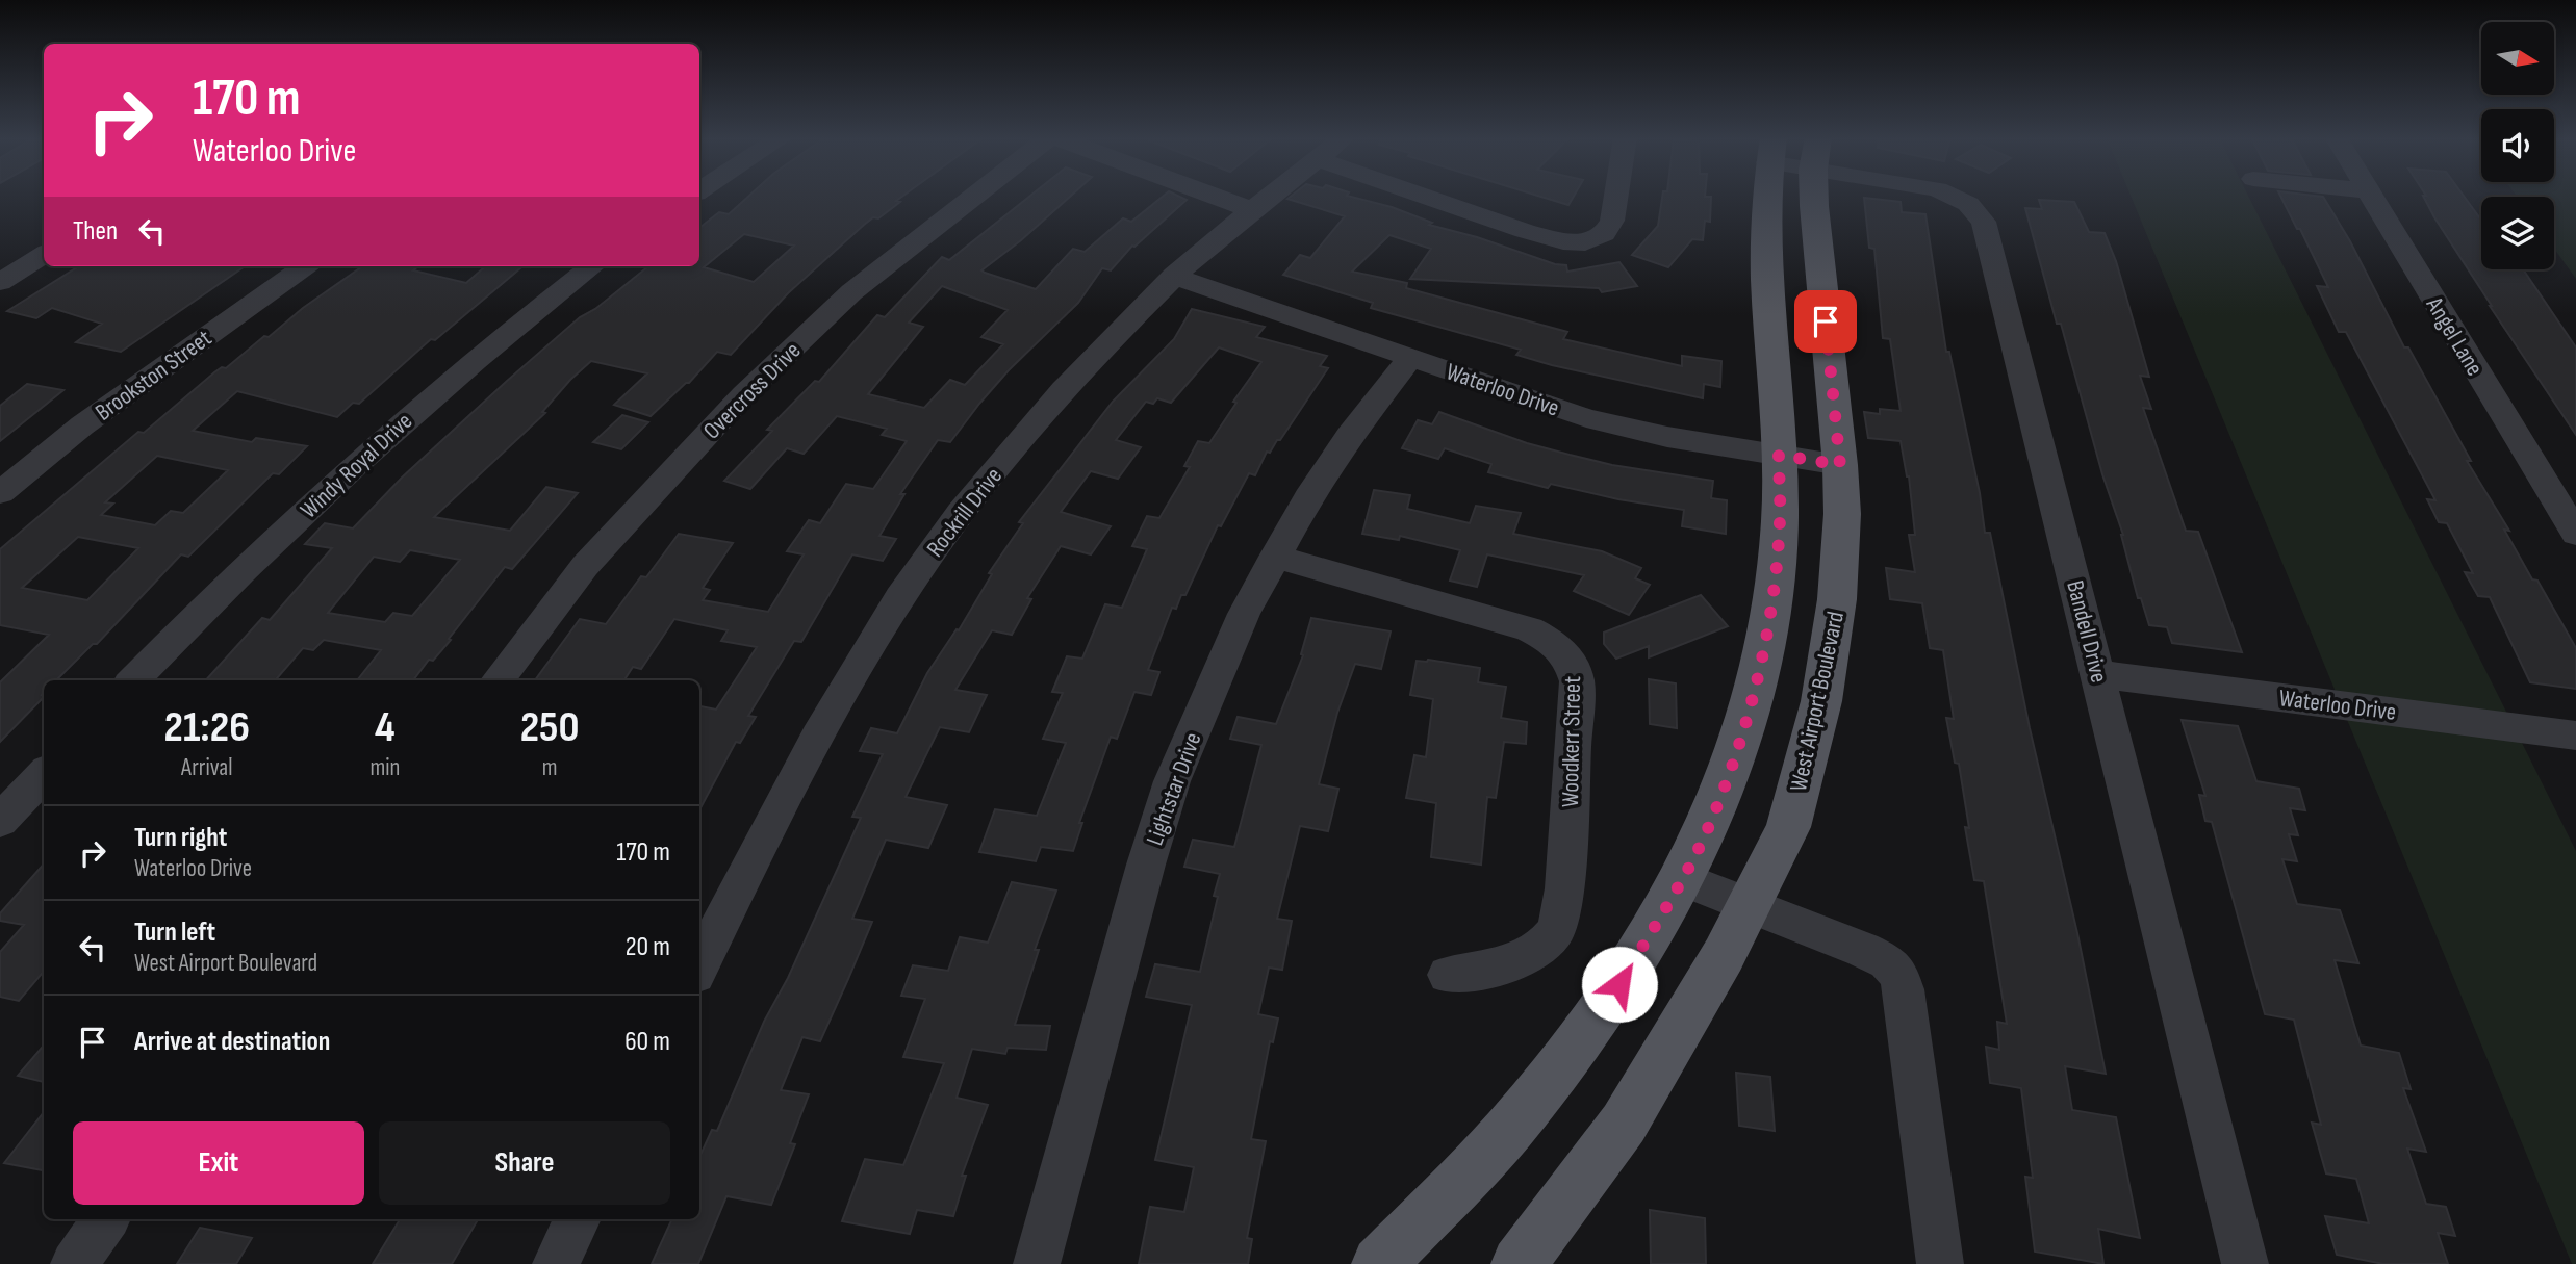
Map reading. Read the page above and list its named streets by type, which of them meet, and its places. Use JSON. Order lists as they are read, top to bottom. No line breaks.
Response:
{"streets":{"main road":["West Airport Boulevard"],"street":["Angel Lane","Brookston Street","Waterloo Drive","Overcross Drive","Windy Royal Drive","Rockrill Drive","Bandell Drive","Woodkerr Street","Lightstar Drive"]},"crossings":[["Waterloo Drive","Rockrill Drive"],["Waterloo Drive","Bandell Drive"],["Waterloo Drive","West Airport Boulevard"],["Waterloo Drive","Lightstar Drive"],["Woodkerr Street","Lightstar Drive"]],"north":"right","page":{"turn":["170 m","Waterloo Drive"],"then":"Then","eta":["21:26","Arrival","4","min","250","m"],"list":[{"name":"Turn right","note":"Waterloo Drive","value":"170 m"},{"name":"Turn left","note":"West Airport Boulevard","value":"20 m"},{"name":"Arrive at destination","value":"60 m"}],"buttons":["Exit","Share"]}}
